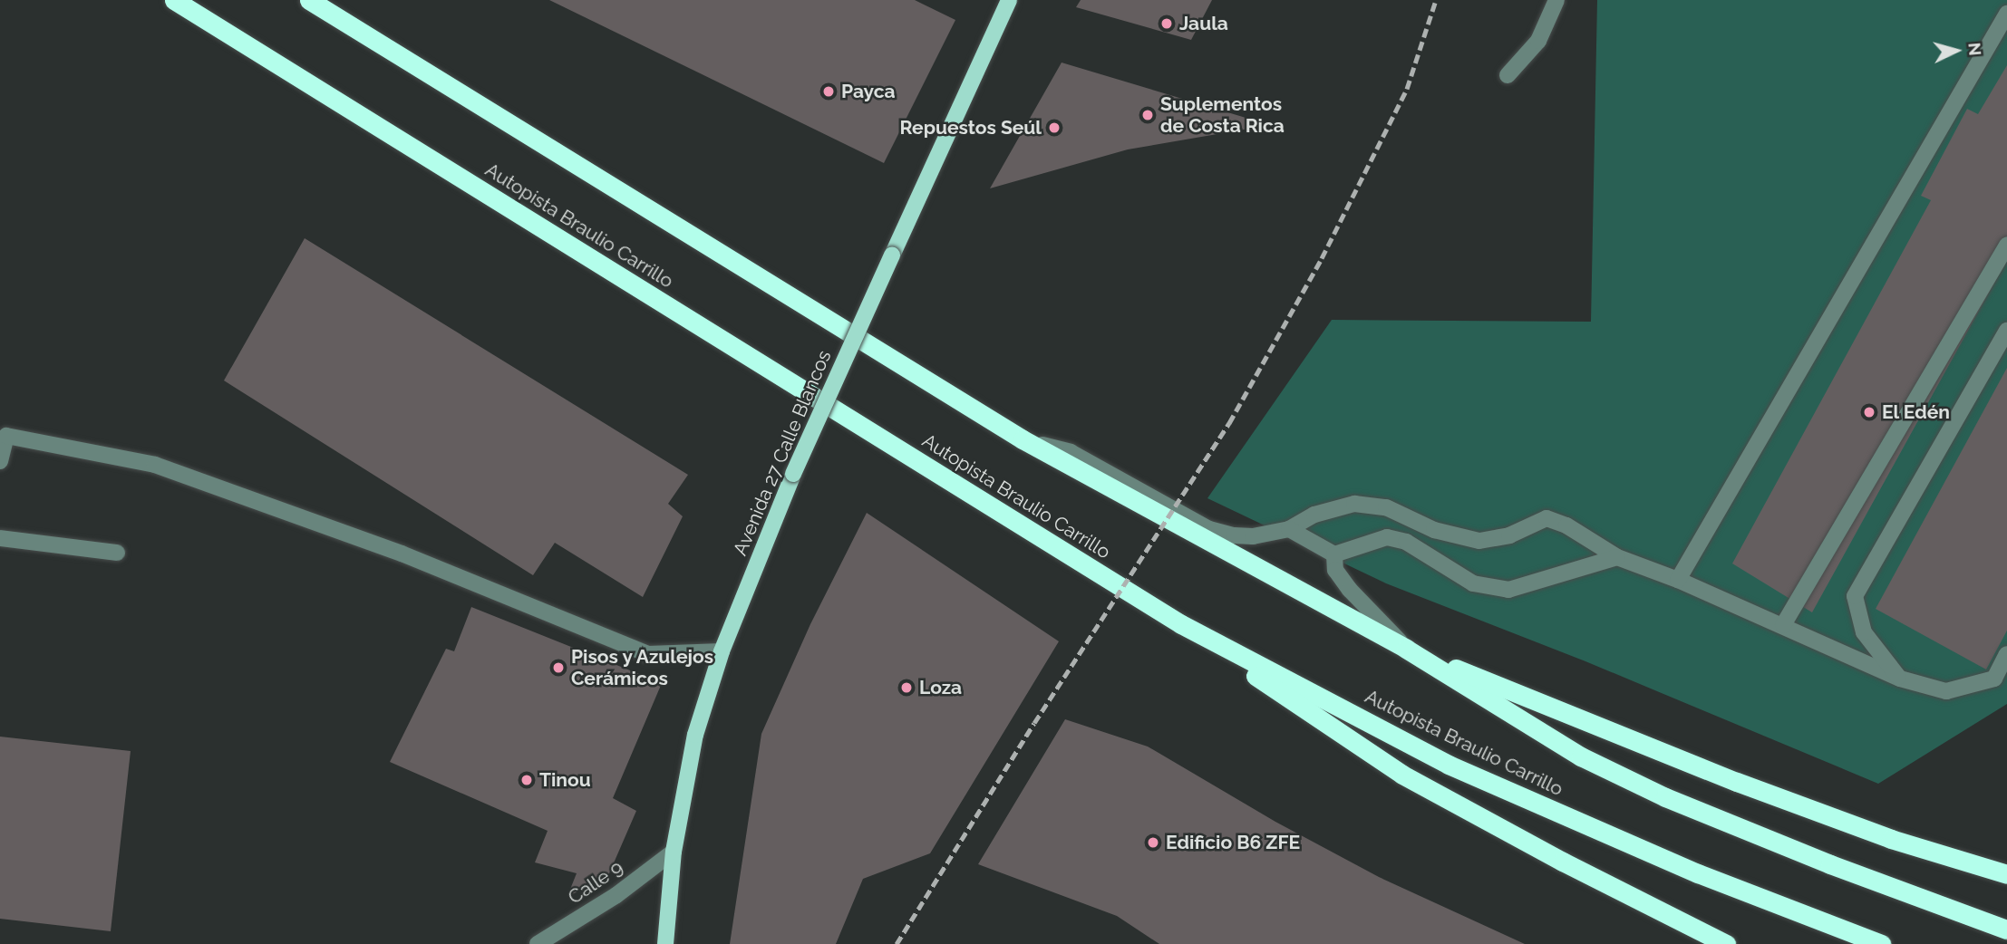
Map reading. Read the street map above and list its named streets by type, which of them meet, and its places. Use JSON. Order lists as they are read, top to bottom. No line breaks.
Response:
{"streets":{"highway":["Autopista Braulio Carrillo"],"main road":["Avenida 27 Calle Blancos"],"street":["Calle 9"]},"crossings":[["Avenida 27 Calle Blancos","Calle 9"]],"places":["Jaula","Payca","Suplementos de Costa Rica","Repuestos Seúl","El Edén","Pisos y Azulejos Cerámicos","Loza","Tinou","Edificio B6 ZFE"],"north":"right"}
